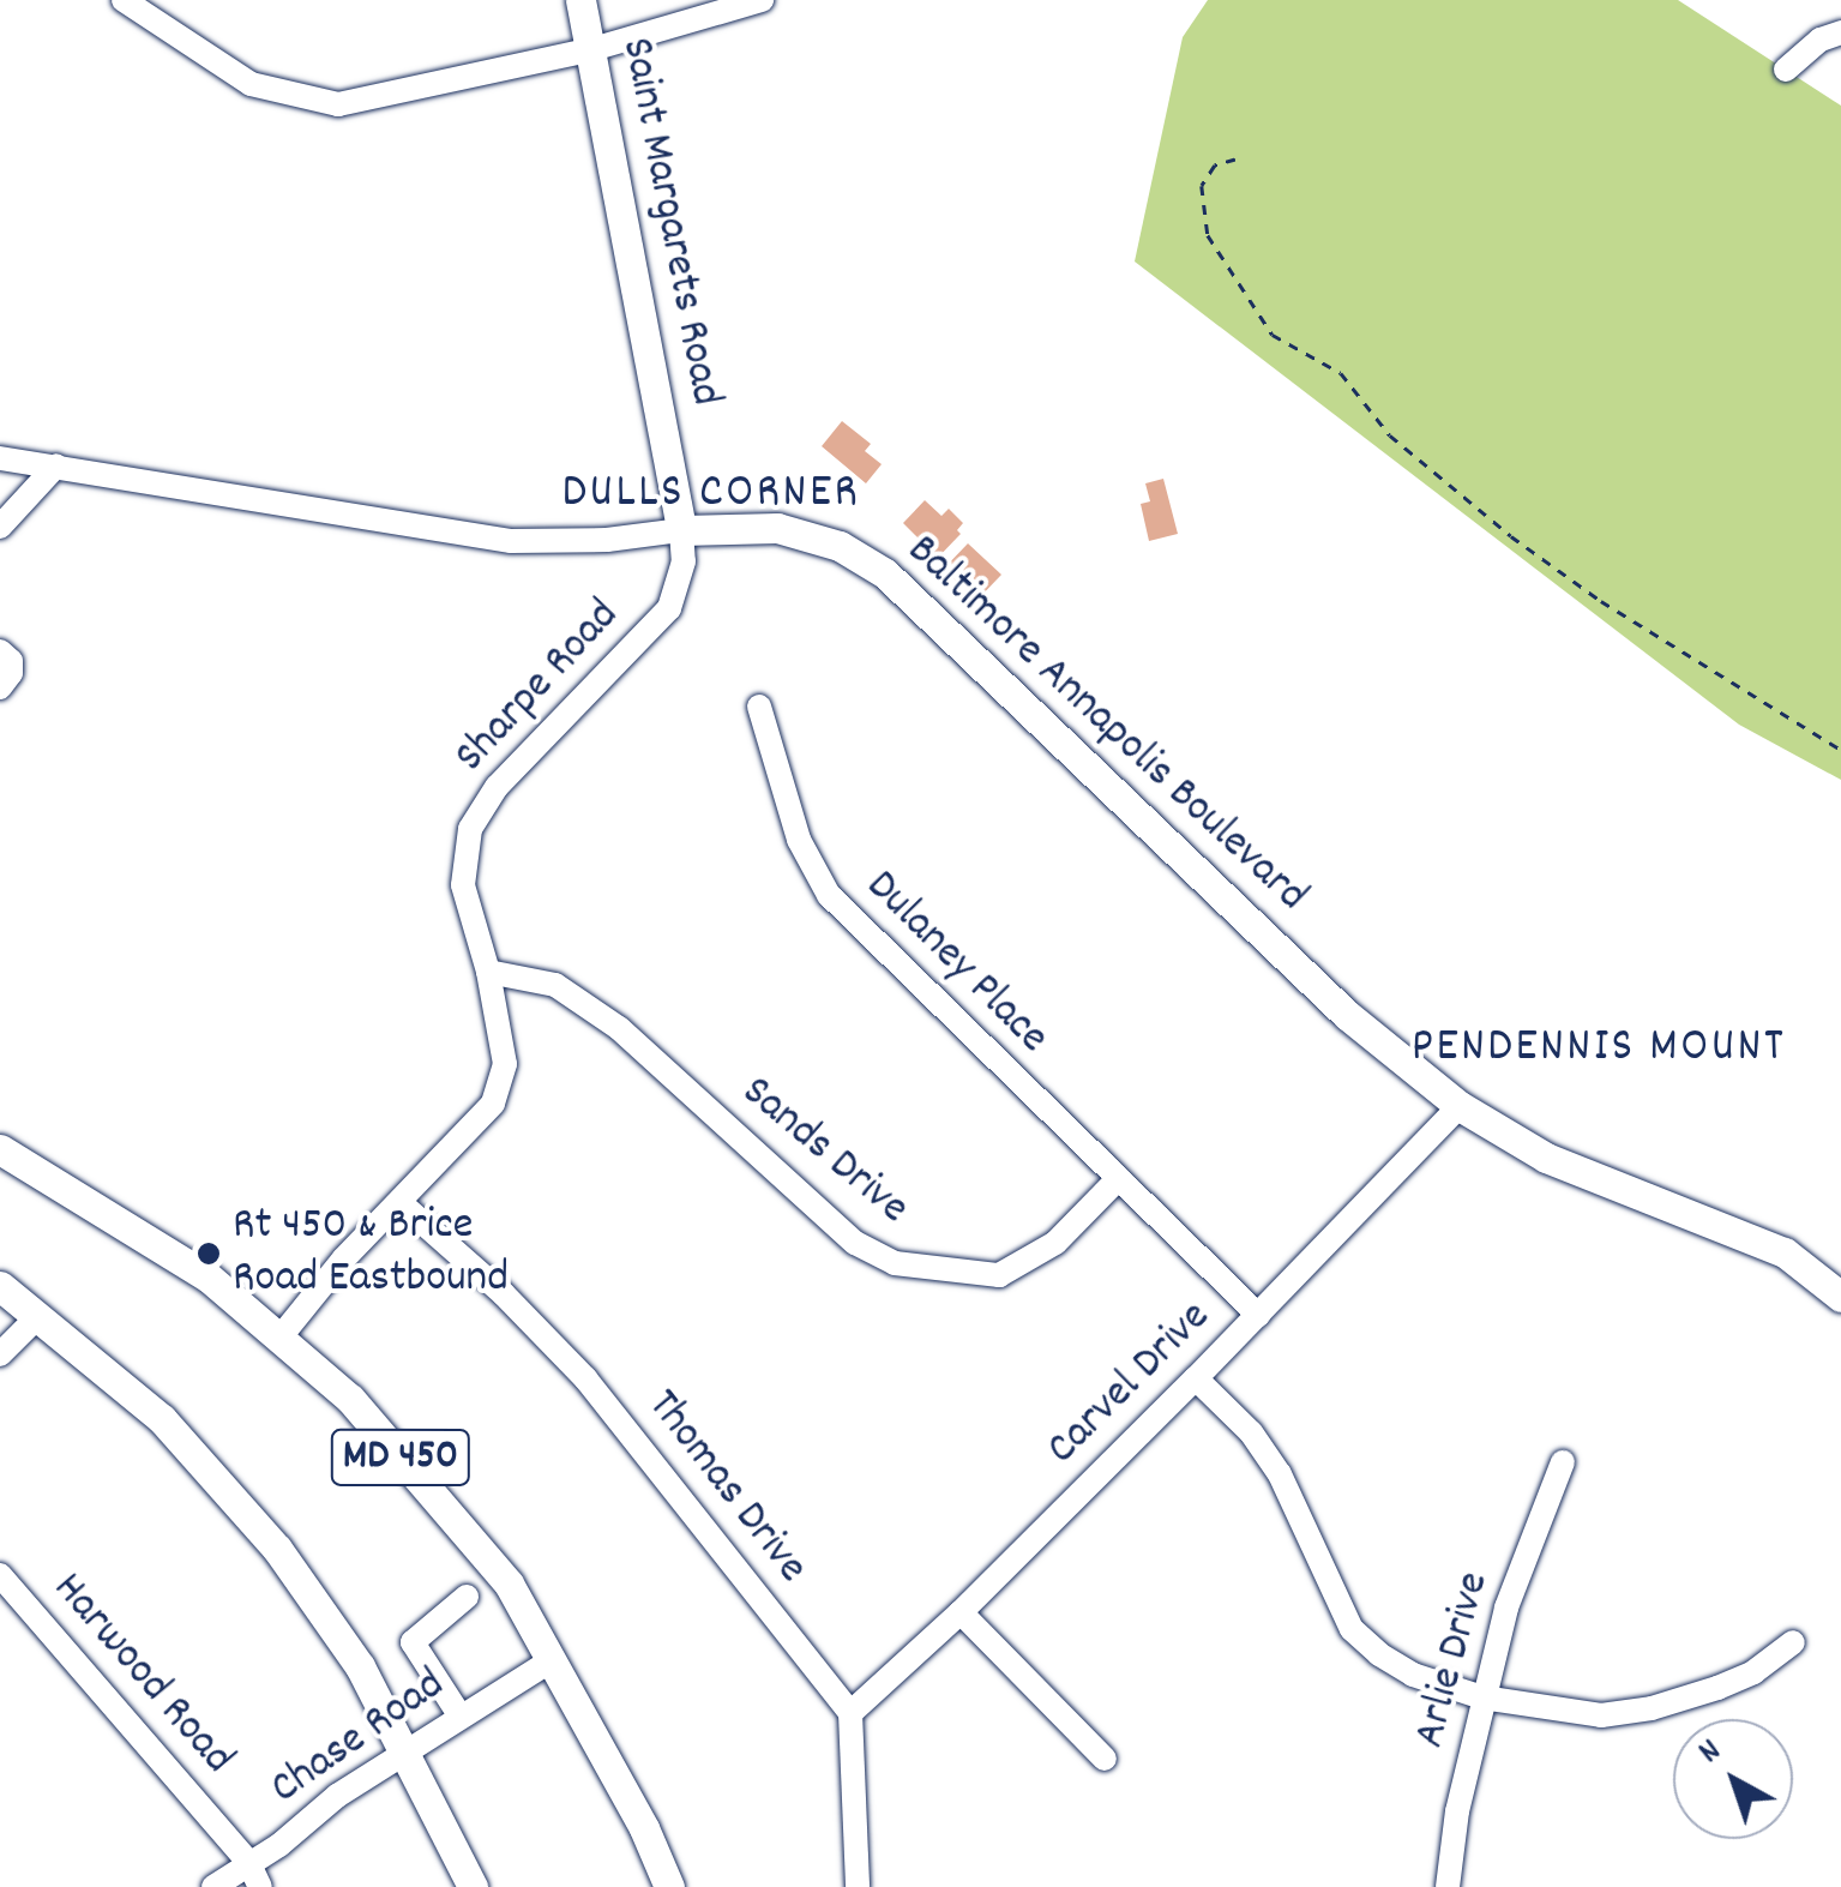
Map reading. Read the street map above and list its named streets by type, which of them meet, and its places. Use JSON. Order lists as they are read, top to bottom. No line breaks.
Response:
{"streets":{"main road":["Saint Margarets Road","Baltimore Annapolis Boulevard","MD 450"],"street":["Sharpe Road","Dulaney Place","Sands Drive","Carvel Drive","Thomas Drive","Arlie Drive","Harwood Road","Chase Road"]},"crossings":[["Saint Margarets Road","Sharpe Road"],["Saint Margarets Road","Baltimore Annapolis Boulevard"],["Sharpe Road","Baltimore Annapolis Boulevard"],["Sharpe Road","Sands Drive"],["Sharpe Road","MD 450"],["Sharpe Road","Thomas Drive"],["Baltimore Annapolis Boulevard","Carvel Drive"],["Dulaney Place","Sands Drive"],["Dulaney Place","Carvel Drive"],["Carvel Drive","Thomas Drive"],["MD 450","Chase Road"],["Harwood Road","Chase Road"]],"districts":["DULLS CORNER","PENDENNIS MOUNT"],"places":["Rt 450 & Brice Road Eastbound"],"north":"top left"}
